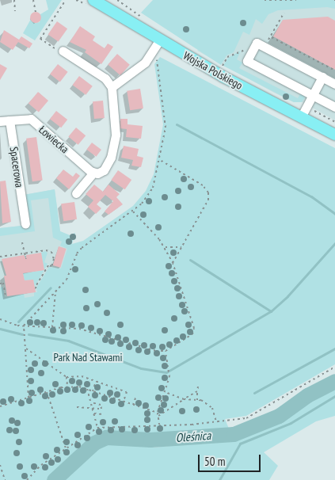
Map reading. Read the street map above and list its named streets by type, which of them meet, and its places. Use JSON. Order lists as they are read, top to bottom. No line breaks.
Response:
{"streets":{"main road":["Wojska Polskiego"],"street":["Łowiecka","Spacerowa"]},"crossings":[["Łowiecka","Spacerowa"]],"water":["Oleśnica"],"parks":["Park Nad Stawami"],"scale_bar":"50 m"}
